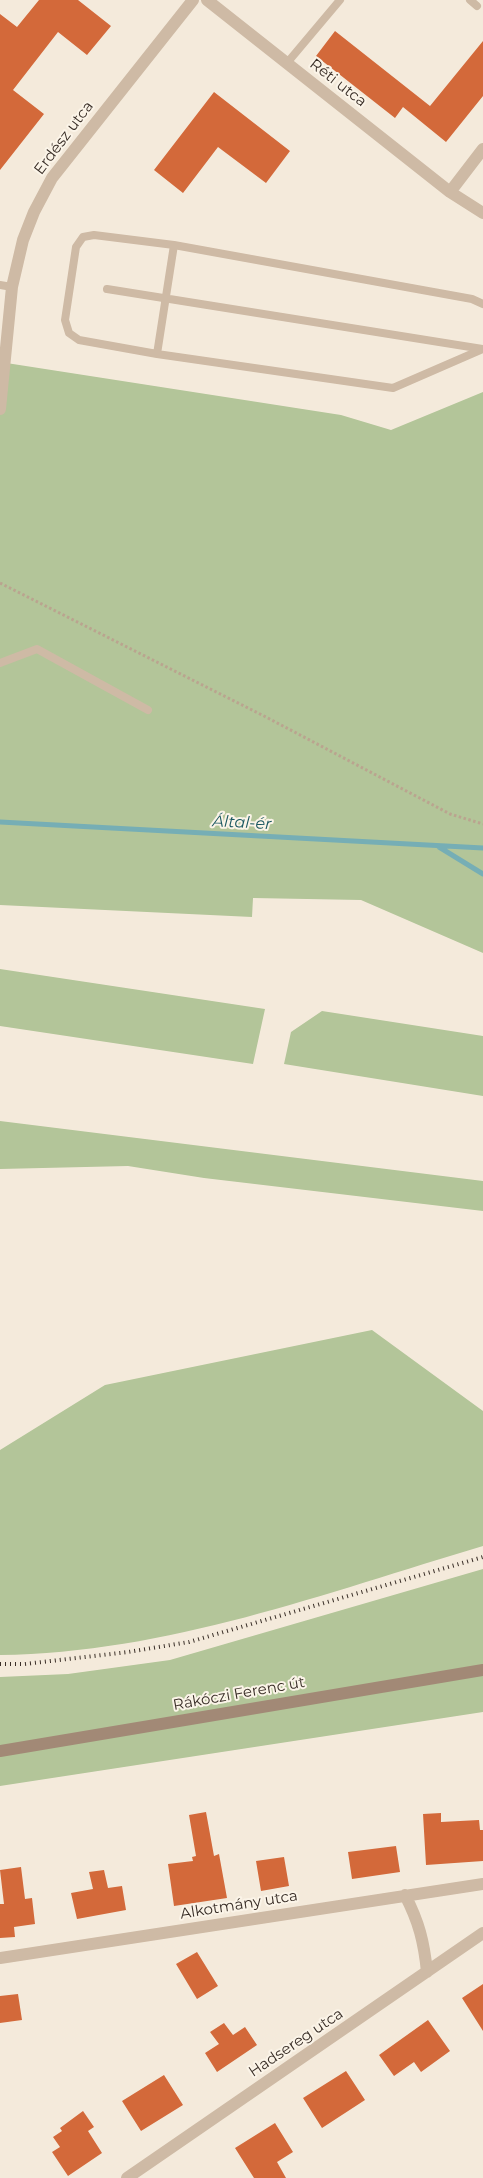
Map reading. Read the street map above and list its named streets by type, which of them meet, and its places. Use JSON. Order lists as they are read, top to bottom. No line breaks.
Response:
{"streets":{"main road":["Rákóczi Ferenc út"],"street":["Réti utca","Erdész utca","Alkotmány utca","Hadsereg utca"]},"water":["Által-ér"]}
